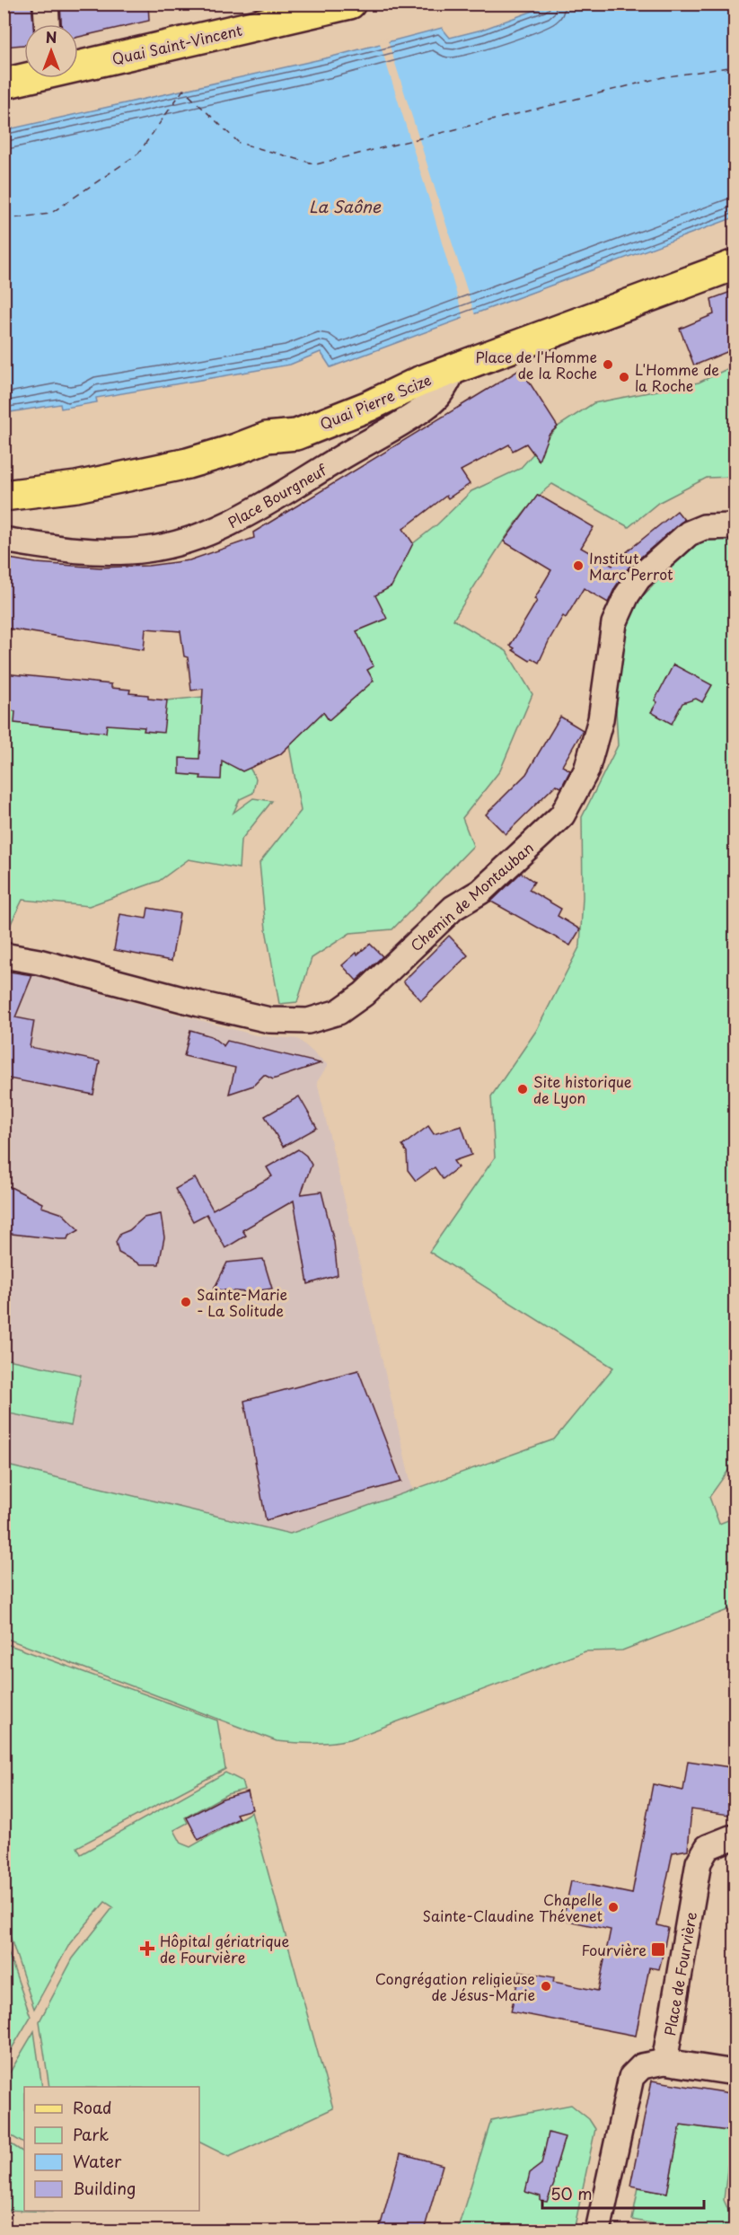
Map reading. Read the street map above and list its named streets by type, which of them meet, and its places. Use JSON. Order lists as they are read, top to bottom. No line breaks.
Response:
{"streets":{"main road":["Quai Saint-Vincent","Quai Pierre Scize"],"street":["Place Bourgneuf","Chemin de Montauban","Place de Fourvière"]},"crossings":[["Quai Pierre Scize","Place Bourgneuf"]],"water":["La Saône"],"places":{"other":["Place de l'Homme de la Roche","L'Homme de la Roche","Institut Marc Perrot","Site historique de Lyon","Sainte-Marie - La Solitude","Chapelle Sainte-Claudine Thévenet","Congrégation religieuse de Jésus-Marie"],"health":["Hôpital gériatrique de Fourvière"],"transit":["Fourvière"]},"legend":["Road","Park","Water","Building"],"scale_bar":"50 m","north":"top"}
